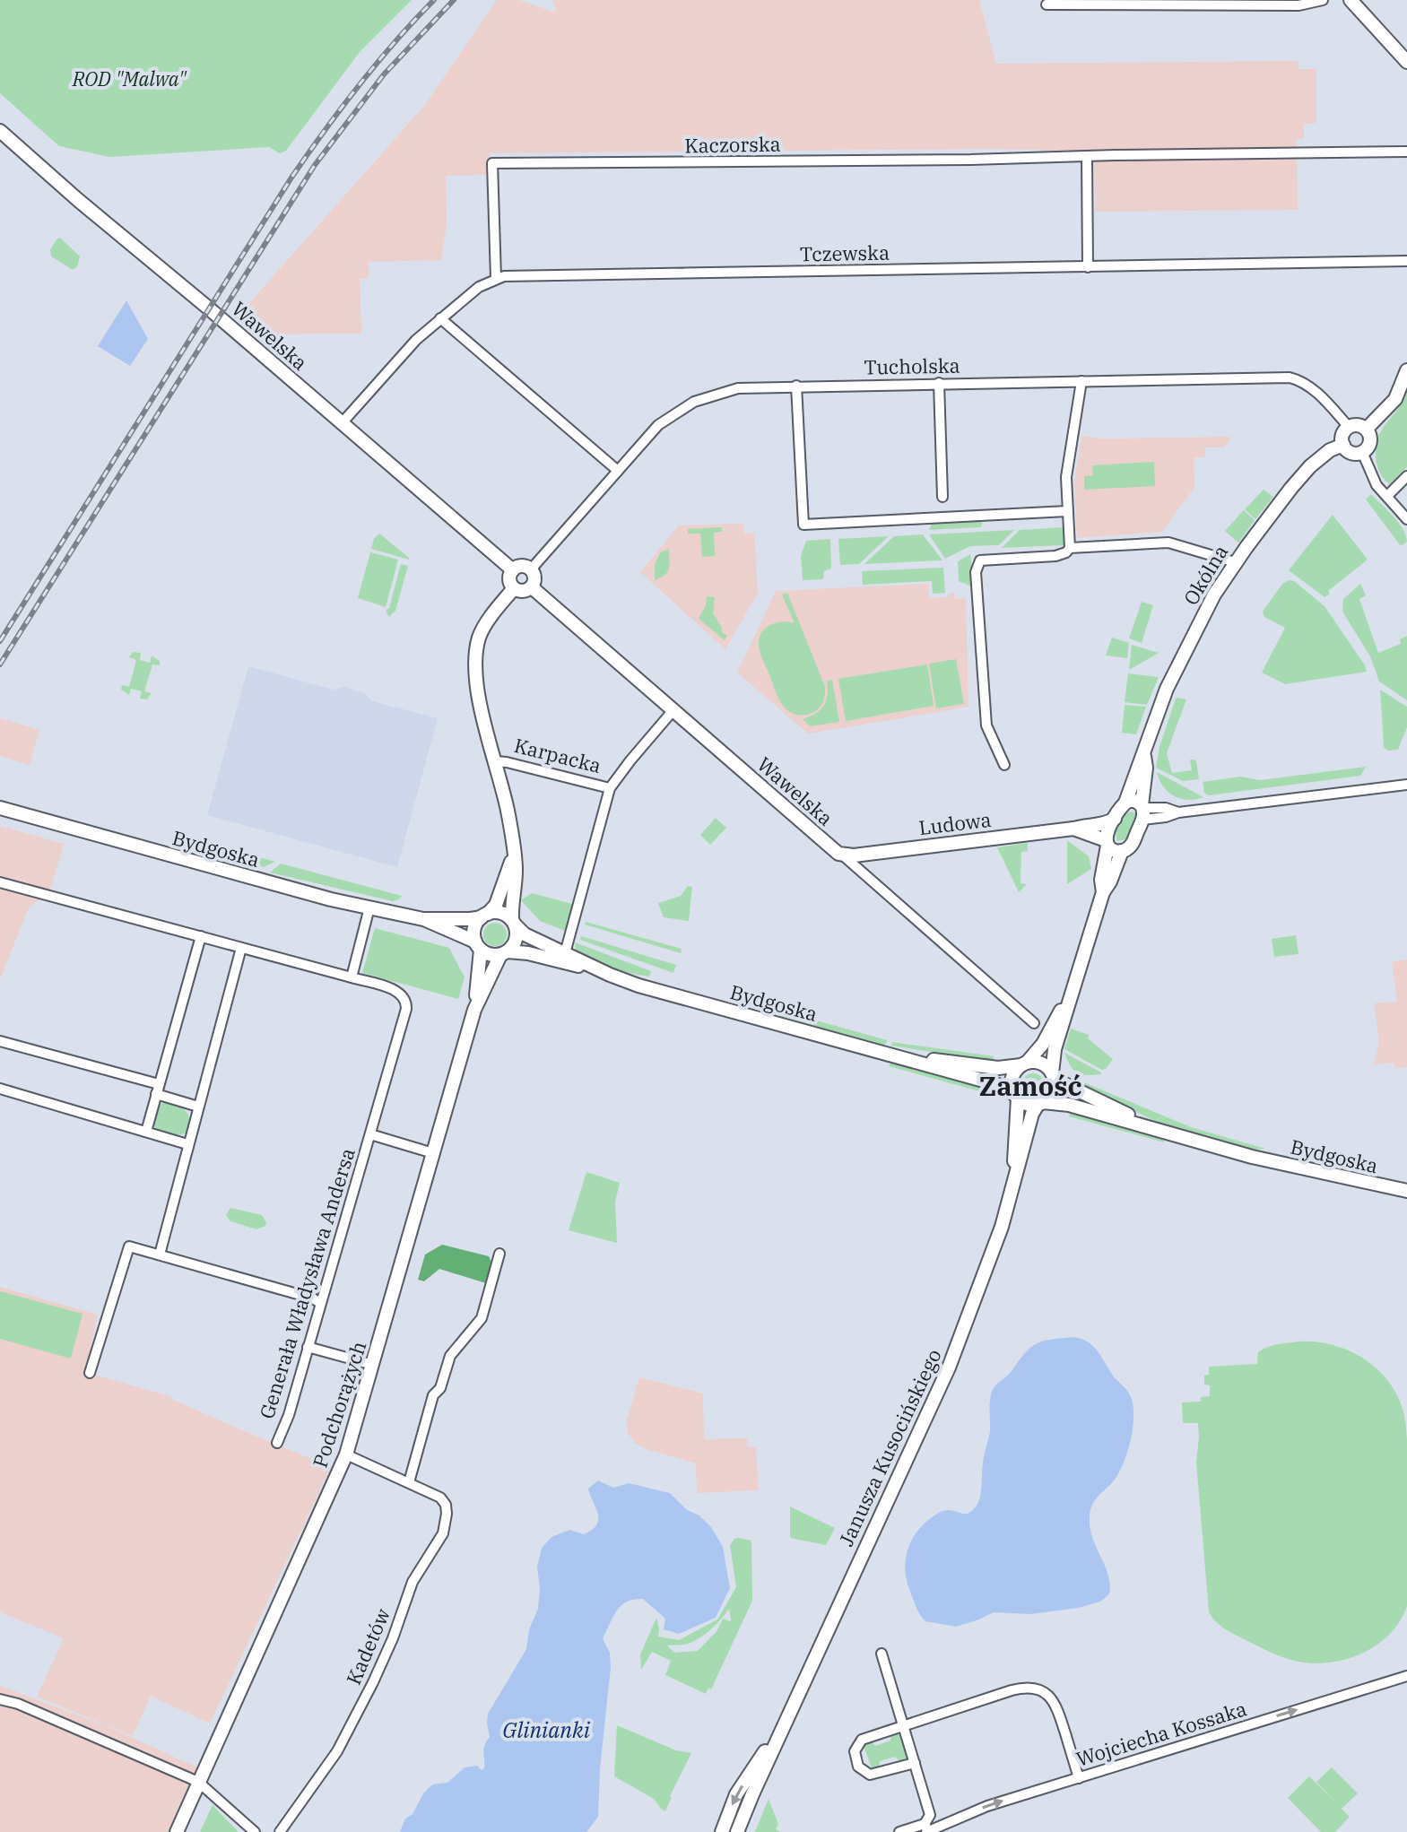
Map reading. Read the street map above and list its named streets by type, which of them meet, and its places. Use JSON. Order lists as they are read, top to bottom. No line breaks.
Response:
{"streets":{"street":["Kaczorska","Tczewska","Wawelska","Tucholska","Okólna","Karpacka","Ludowa","Bydgoska","Generała Władysława Andersa","Podchorążych","Janusza Kusocińskiego","Kadetów","Wojciecha Kossaka"]},"crossings":[["Kaczorska","Tczewska"],["Tczewska","Wawelska"],["Wawelska","Tucholska"],["Wawelska","Karpacka"],["Wawelska","Ludowa"],["Tucholska","Okólna"],["Tucholska","Karpacka"],["Okólna","Ludowa"],["Karpacka","Bydgoska"],["Karpacka","Podchorążych"],["Bydgoska","Podchorążych"],["Bydgoska","Janusza Kusocińskiego"],["Generała Władysława Andersa","Podchorążych"],["Podchorążych","Kadetów"]],"one_way":["Wojciecha Kossaka"],"districts":["Zamość"],"water":["Glinianki"],"parks":["ROD \"Malwa\""]}
